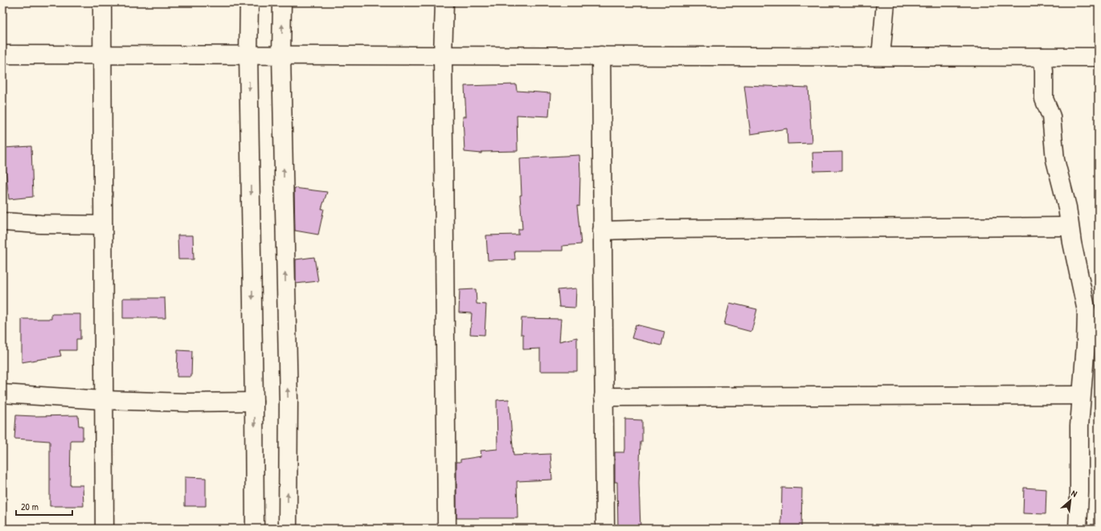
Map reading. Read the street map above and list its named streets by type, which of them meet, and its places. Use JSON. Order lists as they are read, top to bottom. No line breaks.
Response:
{"scale_bar":"20 m","north":"top right"}
